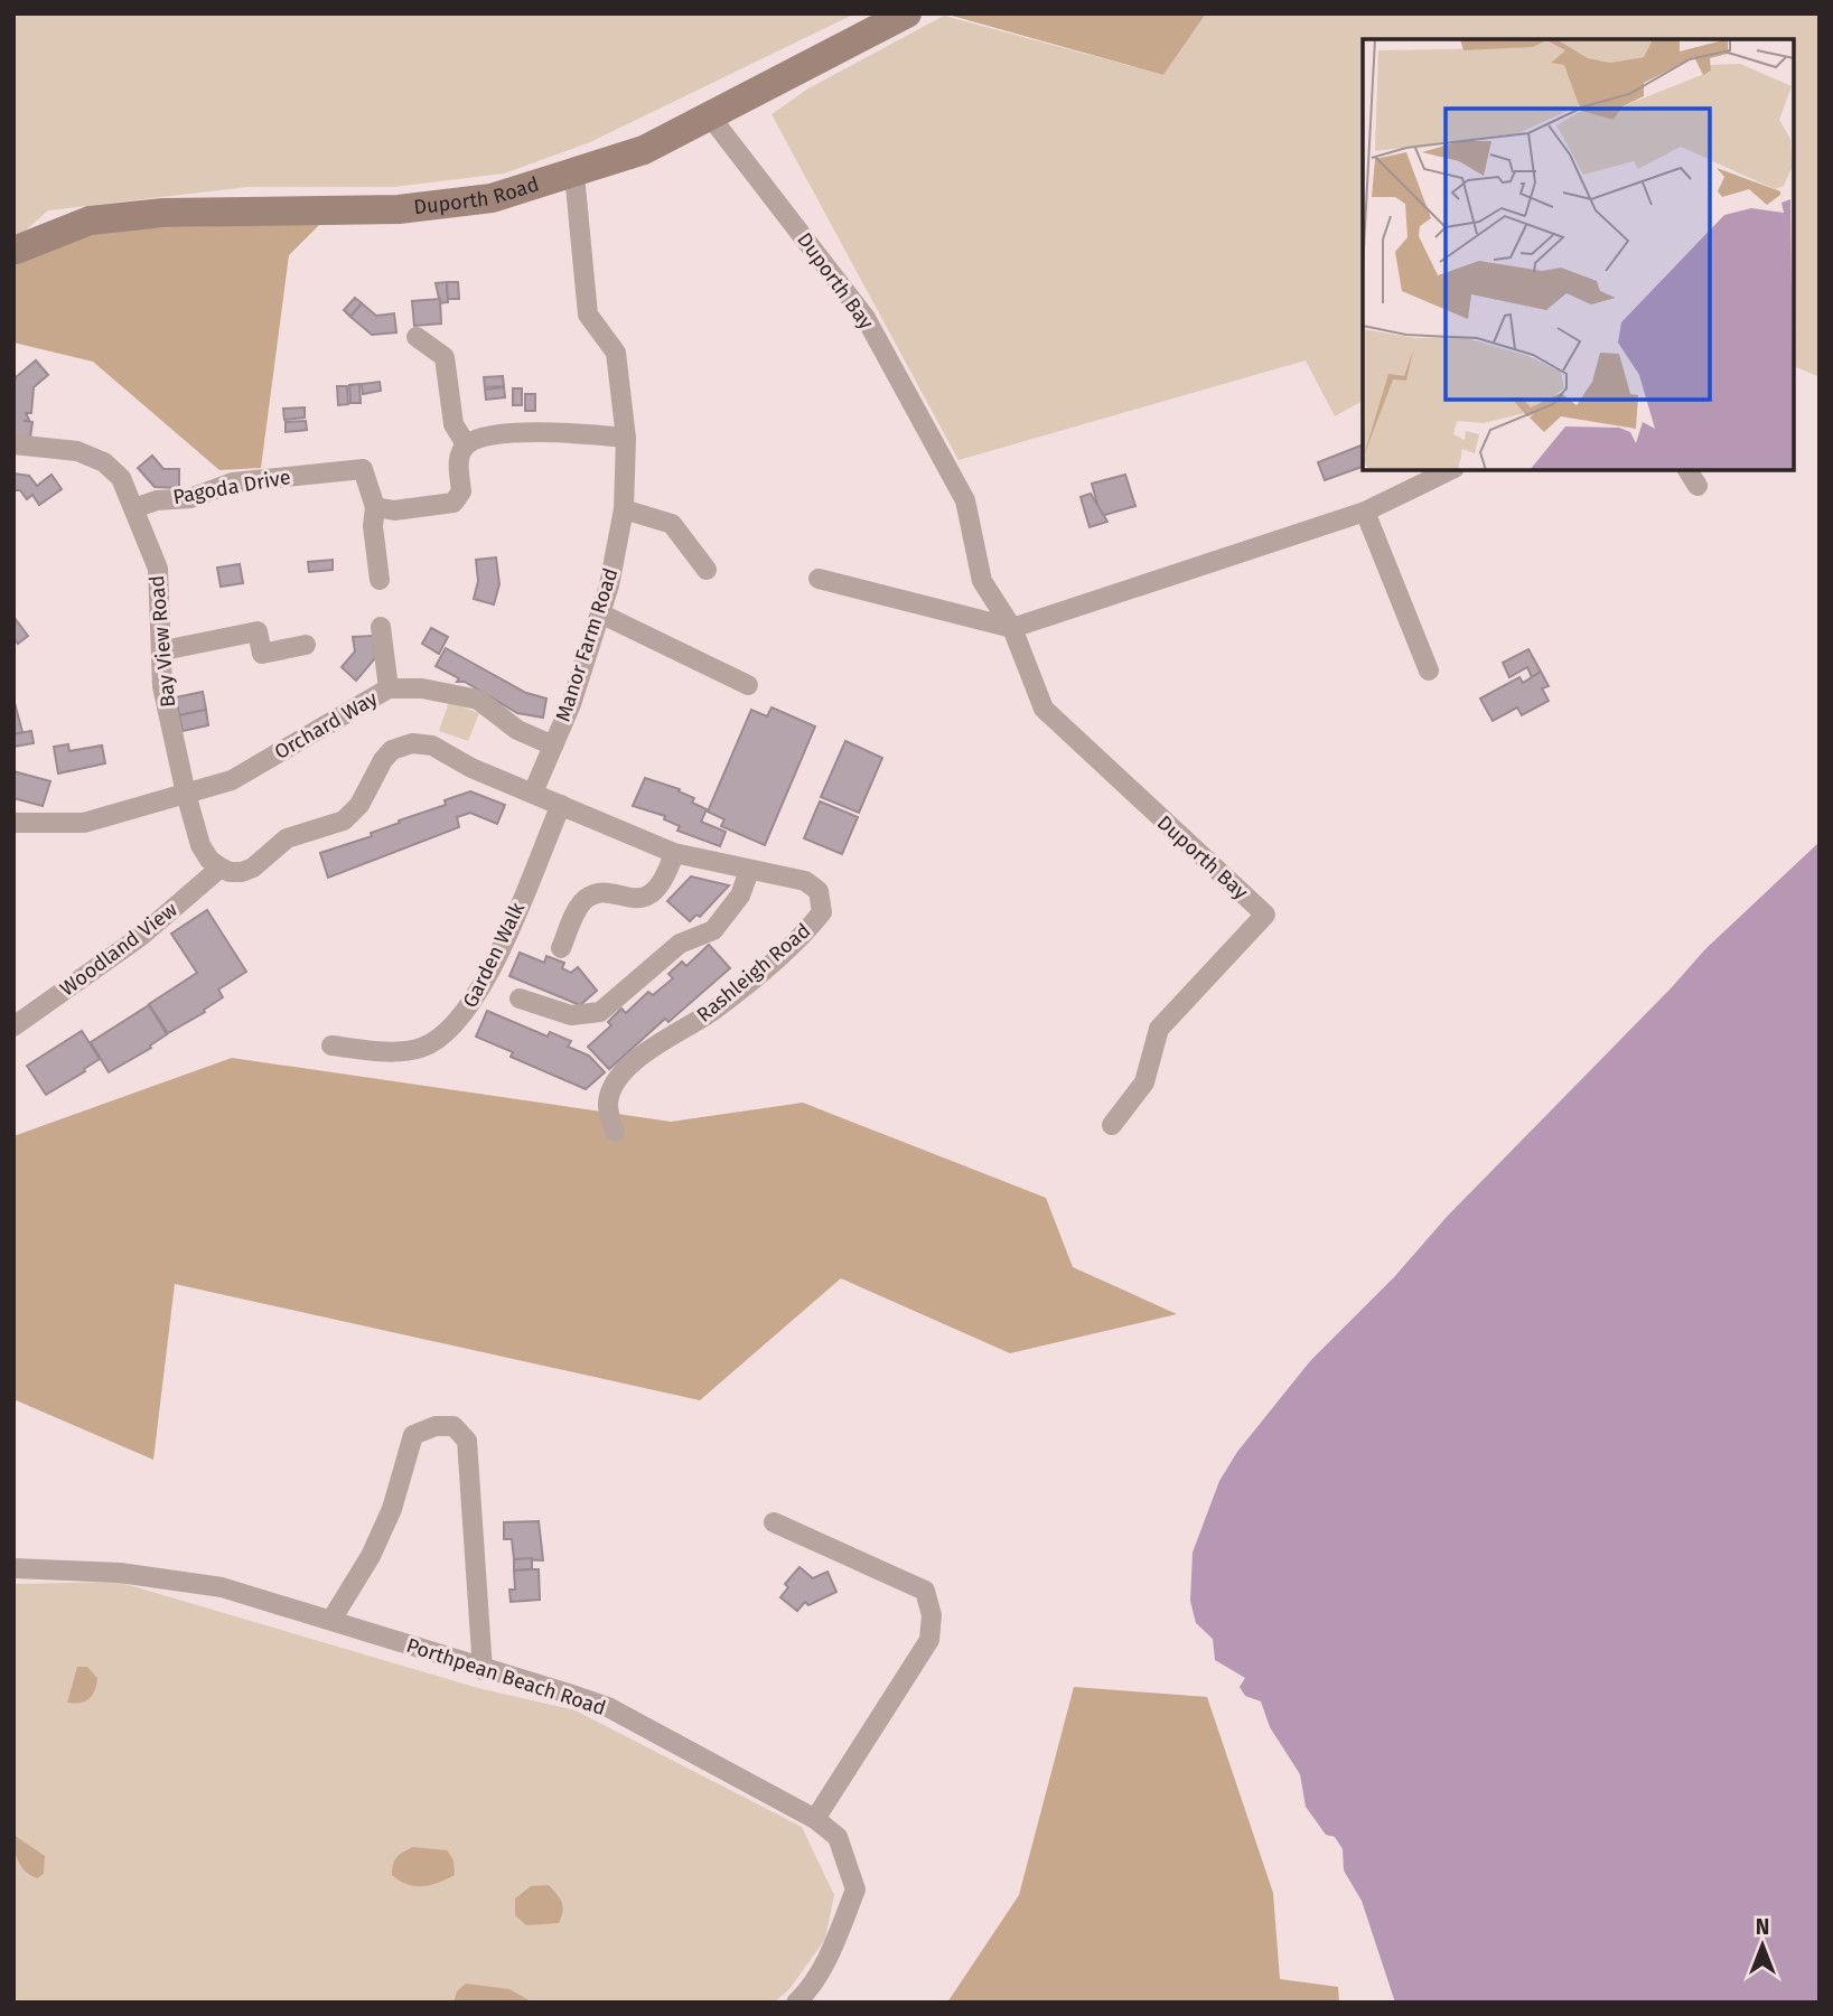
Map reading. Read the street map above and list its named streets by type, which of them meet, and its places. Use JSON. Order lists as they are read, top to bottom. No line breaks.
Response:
{"streets":{"street":["Duporth Road","Duporth Bay","Pagoda Drive","Bay View Road","Manor Farm Road","Orchard Way","Woodland View","Garden Walk","Rashleigh Road","Porthpean Beach Road"]},"crossings":[["Duporth Road","Duporth Bay"],["Duporth Road","Manor Farm Road"],["Pagoda Drive","Bay View Road"],["Bay View Road","Orchard Way"],["Bay View Road","Woodland View"],["Bay View Road","Rashleigh Road"],["Manor Farm Road","Orchard Way"],["Manor Farm Road","Rashleigh Road"],["Woodland View","Rashleigh Road"],["Garden Walk","Rashleigh Road"]],"north":"top"}
